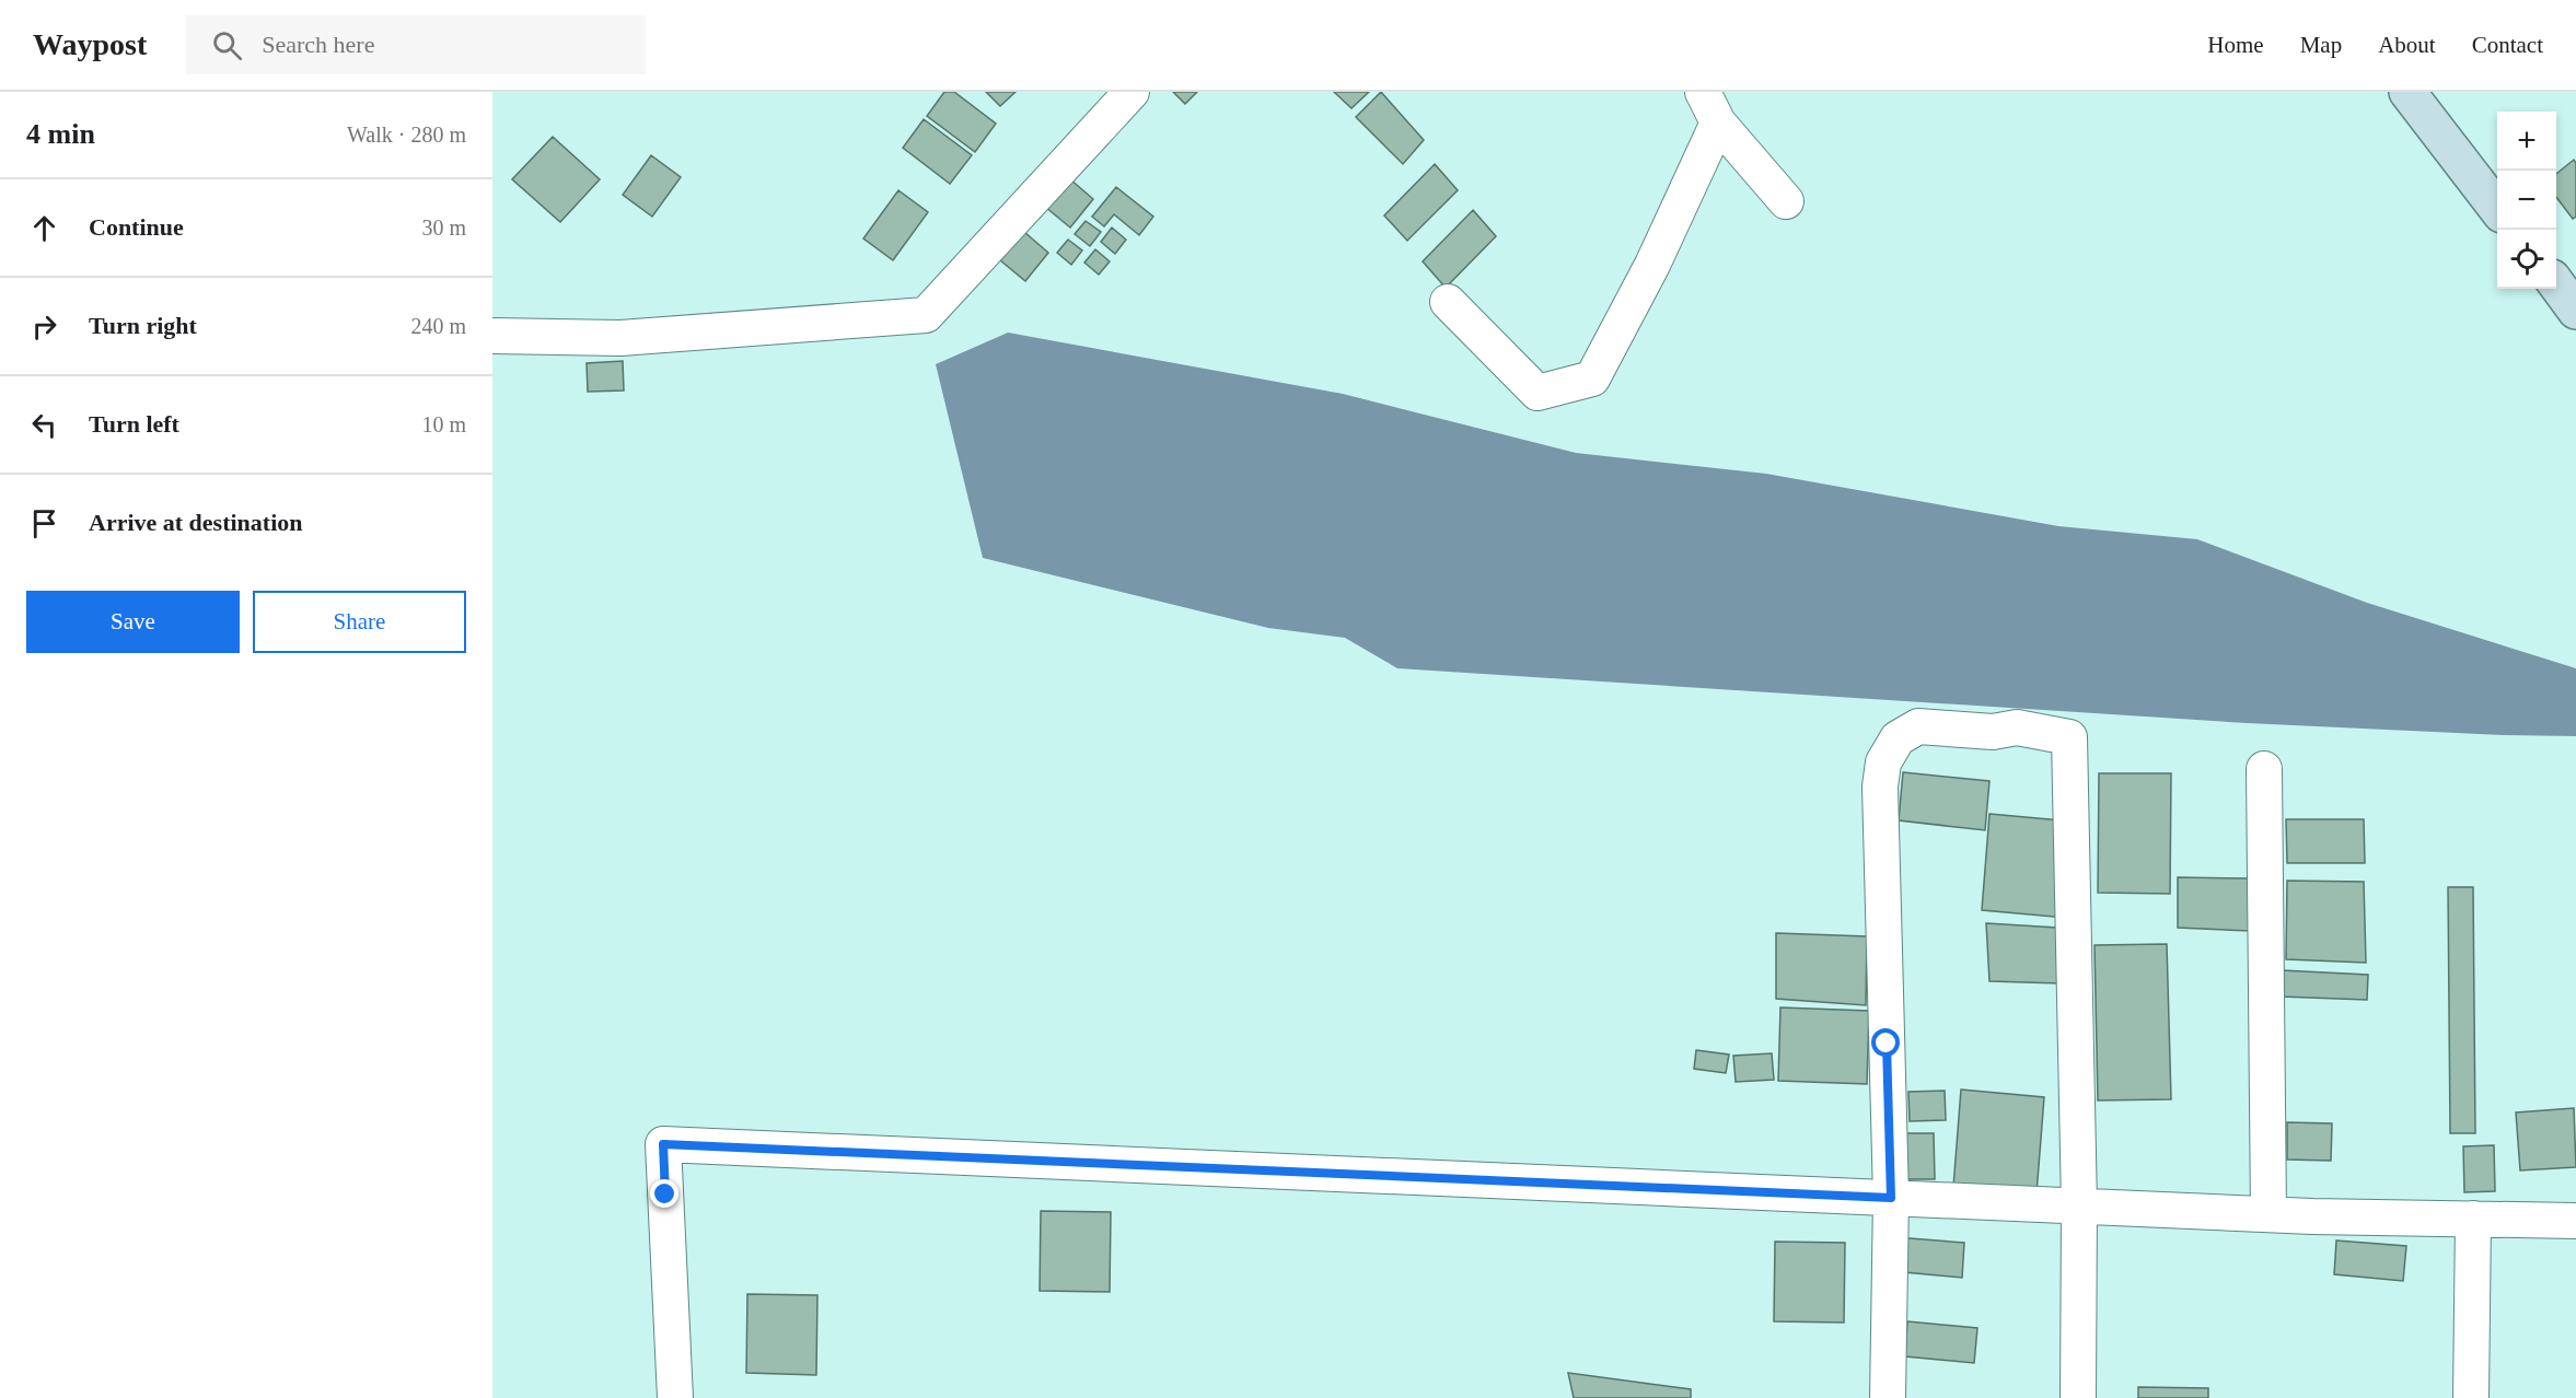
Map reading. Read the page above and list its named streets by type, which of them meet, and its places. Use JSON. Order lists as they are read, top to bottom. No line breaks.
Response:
{"page":{"header":"Waypost","search":"Search here","nav":["Home","Map","About","Contact"],"heading":["4 min","Walk · 280 m"],"map_buttons":["+","−"],"list":[["Continue","30 m"],["Turn right","240 m"],["Turn left","10 m"],"Arrive at destination"],"buttons":["Save","Share"]}}
